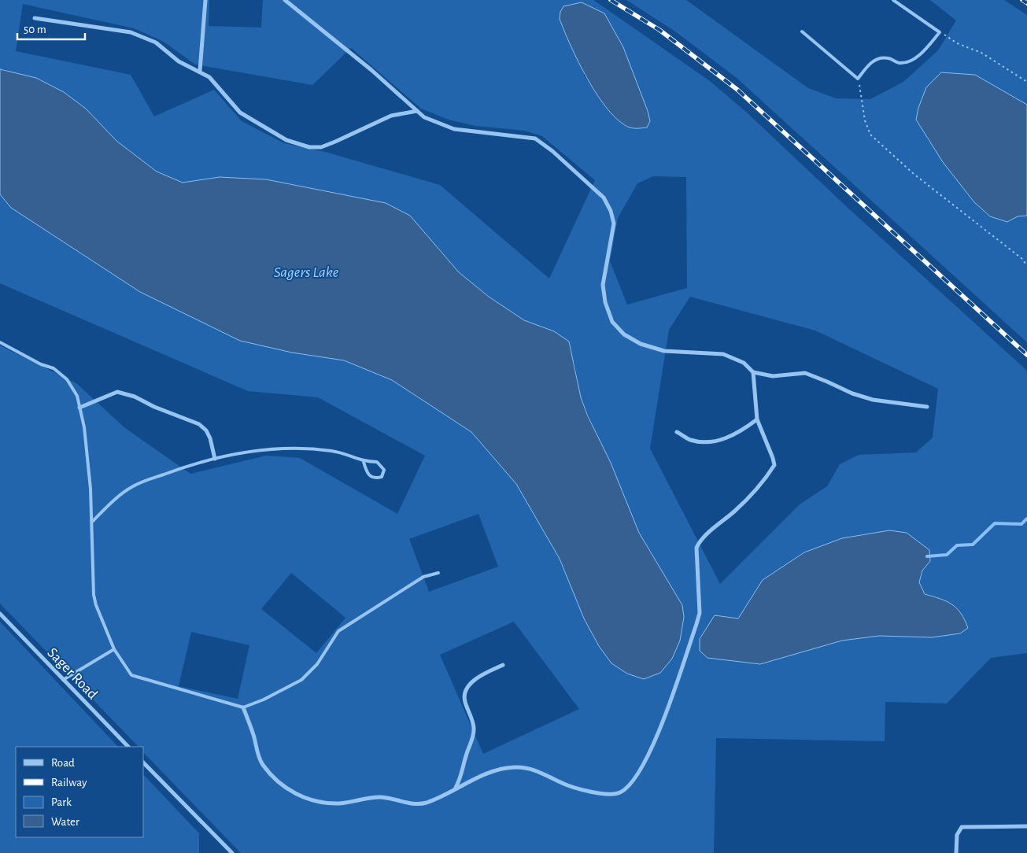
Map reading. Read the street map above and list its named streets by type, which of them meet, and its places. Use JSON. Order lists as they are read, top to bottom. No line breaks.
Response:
{"streets":{"street":["Sager Road"]},"water":["Sagers Lake"],"legend":["Road","Railway","Park","Water"],"scale_bar":"50 m"}
